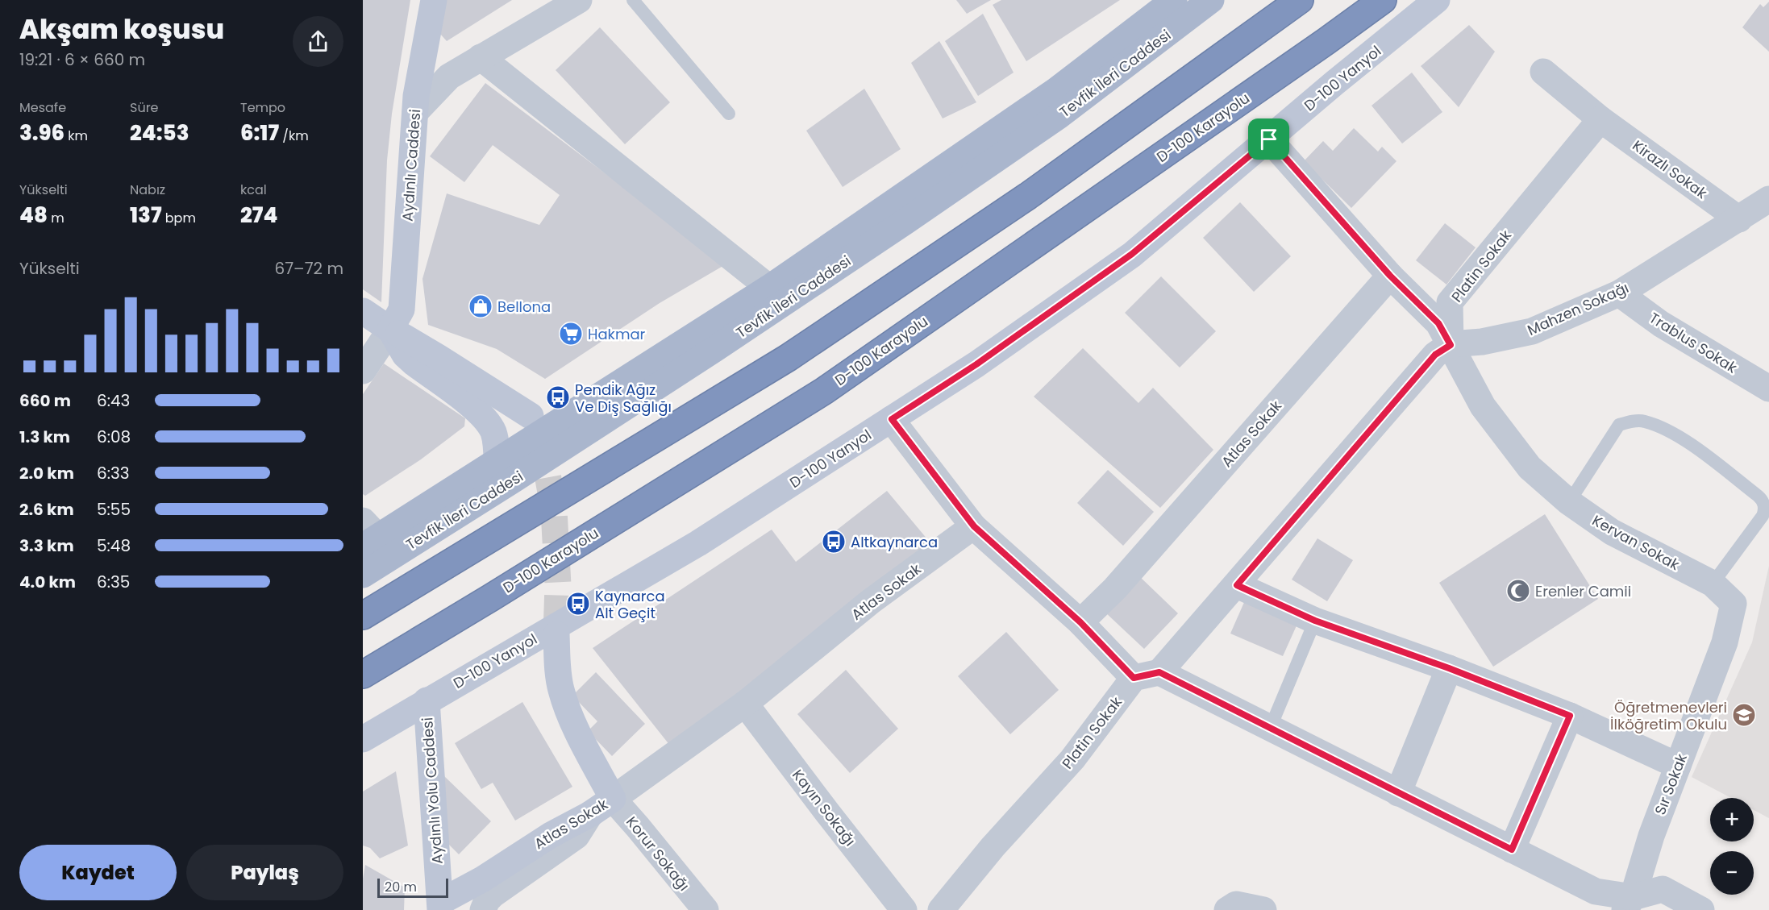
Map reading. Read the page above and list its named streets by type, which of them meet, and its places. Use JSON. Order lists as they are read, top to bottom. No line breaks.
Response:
{"streets":{"highway":["D-100 Karayolu"],"main road":["Tevfik İleri Caddesi","D-100 Yanyol","Aydınlı Caddesi","Atlas Sokak","Aydınlı Yolu Caddesi","Korur Sokağı"],"street":["Kirazlı Sokak","Platin Sokak","Mahzen Sokağı","Trablus Sokak","Kervan Sokak","Sır Sokak","Kayın Sokağı"]},"crossings":[["D-100 Yanyol","Kervan Sokak"],["D-100 Yanyol","Aydınlı Yolu Caddesi"],["Kirazlı Sokak","Platin Sokak"],["Kirazlı Sokak","Mahzen Sokağı"],["Platin Sokak","Mahzen Sokağı"],["Platin Sokak","Kervan Sokak"],["Mahzen Sokağı","Trablus Sokak"],["Mahzen Sokağı","Kervan Sokak"],["Atlas Sokak","Kervan Sokak"],["Atlas Sokak","Aydınlı Yolu Caddesi"],["Atlas Sokak","Kayın Sokağı"],["Atlas Sokak","Korur Sokağı"],["Kervan Sokak","Sır Sokak"]],"places":{"shop":["Bellona"],"supermarket":["Hakmar"],"bus stop":["Pendi̇k Ağız Ve Diş Sağlığı","Altkaynarca","Kaynarca Alt Geçit"],"mosque":["Erenler Camii"],"school or university":["Öğretmenevleri İlköğretim Okulu"]},"scale_bar":"20 m","page":{"heading":["Akşam koşusu","19:21 · 6 × 660 m"],"stats":[["Mesafe","3.96 km"],["Süre","24:53"],["Tempo","6:17 /km"],["Yükselti","48 m"],["Nabız","137 bpm"],["kcal","274"]],"chart":["Yükselti","67–72 m"],"list":[{"name":"660 m","note":"6:43"},{"name":"1.3 km","note":"6:08"},{"name":"2.0 km","note":"6:33"},{"name":"2.6 km","note":"5:55"},{"name":"3.3 km","note":"5:48"},{"name":"4.0 km","note":"6:35"}],"map_buttons":["+","−"],"buttons":["Kaydet","Paylaş"],"scale":"20 m"}}
